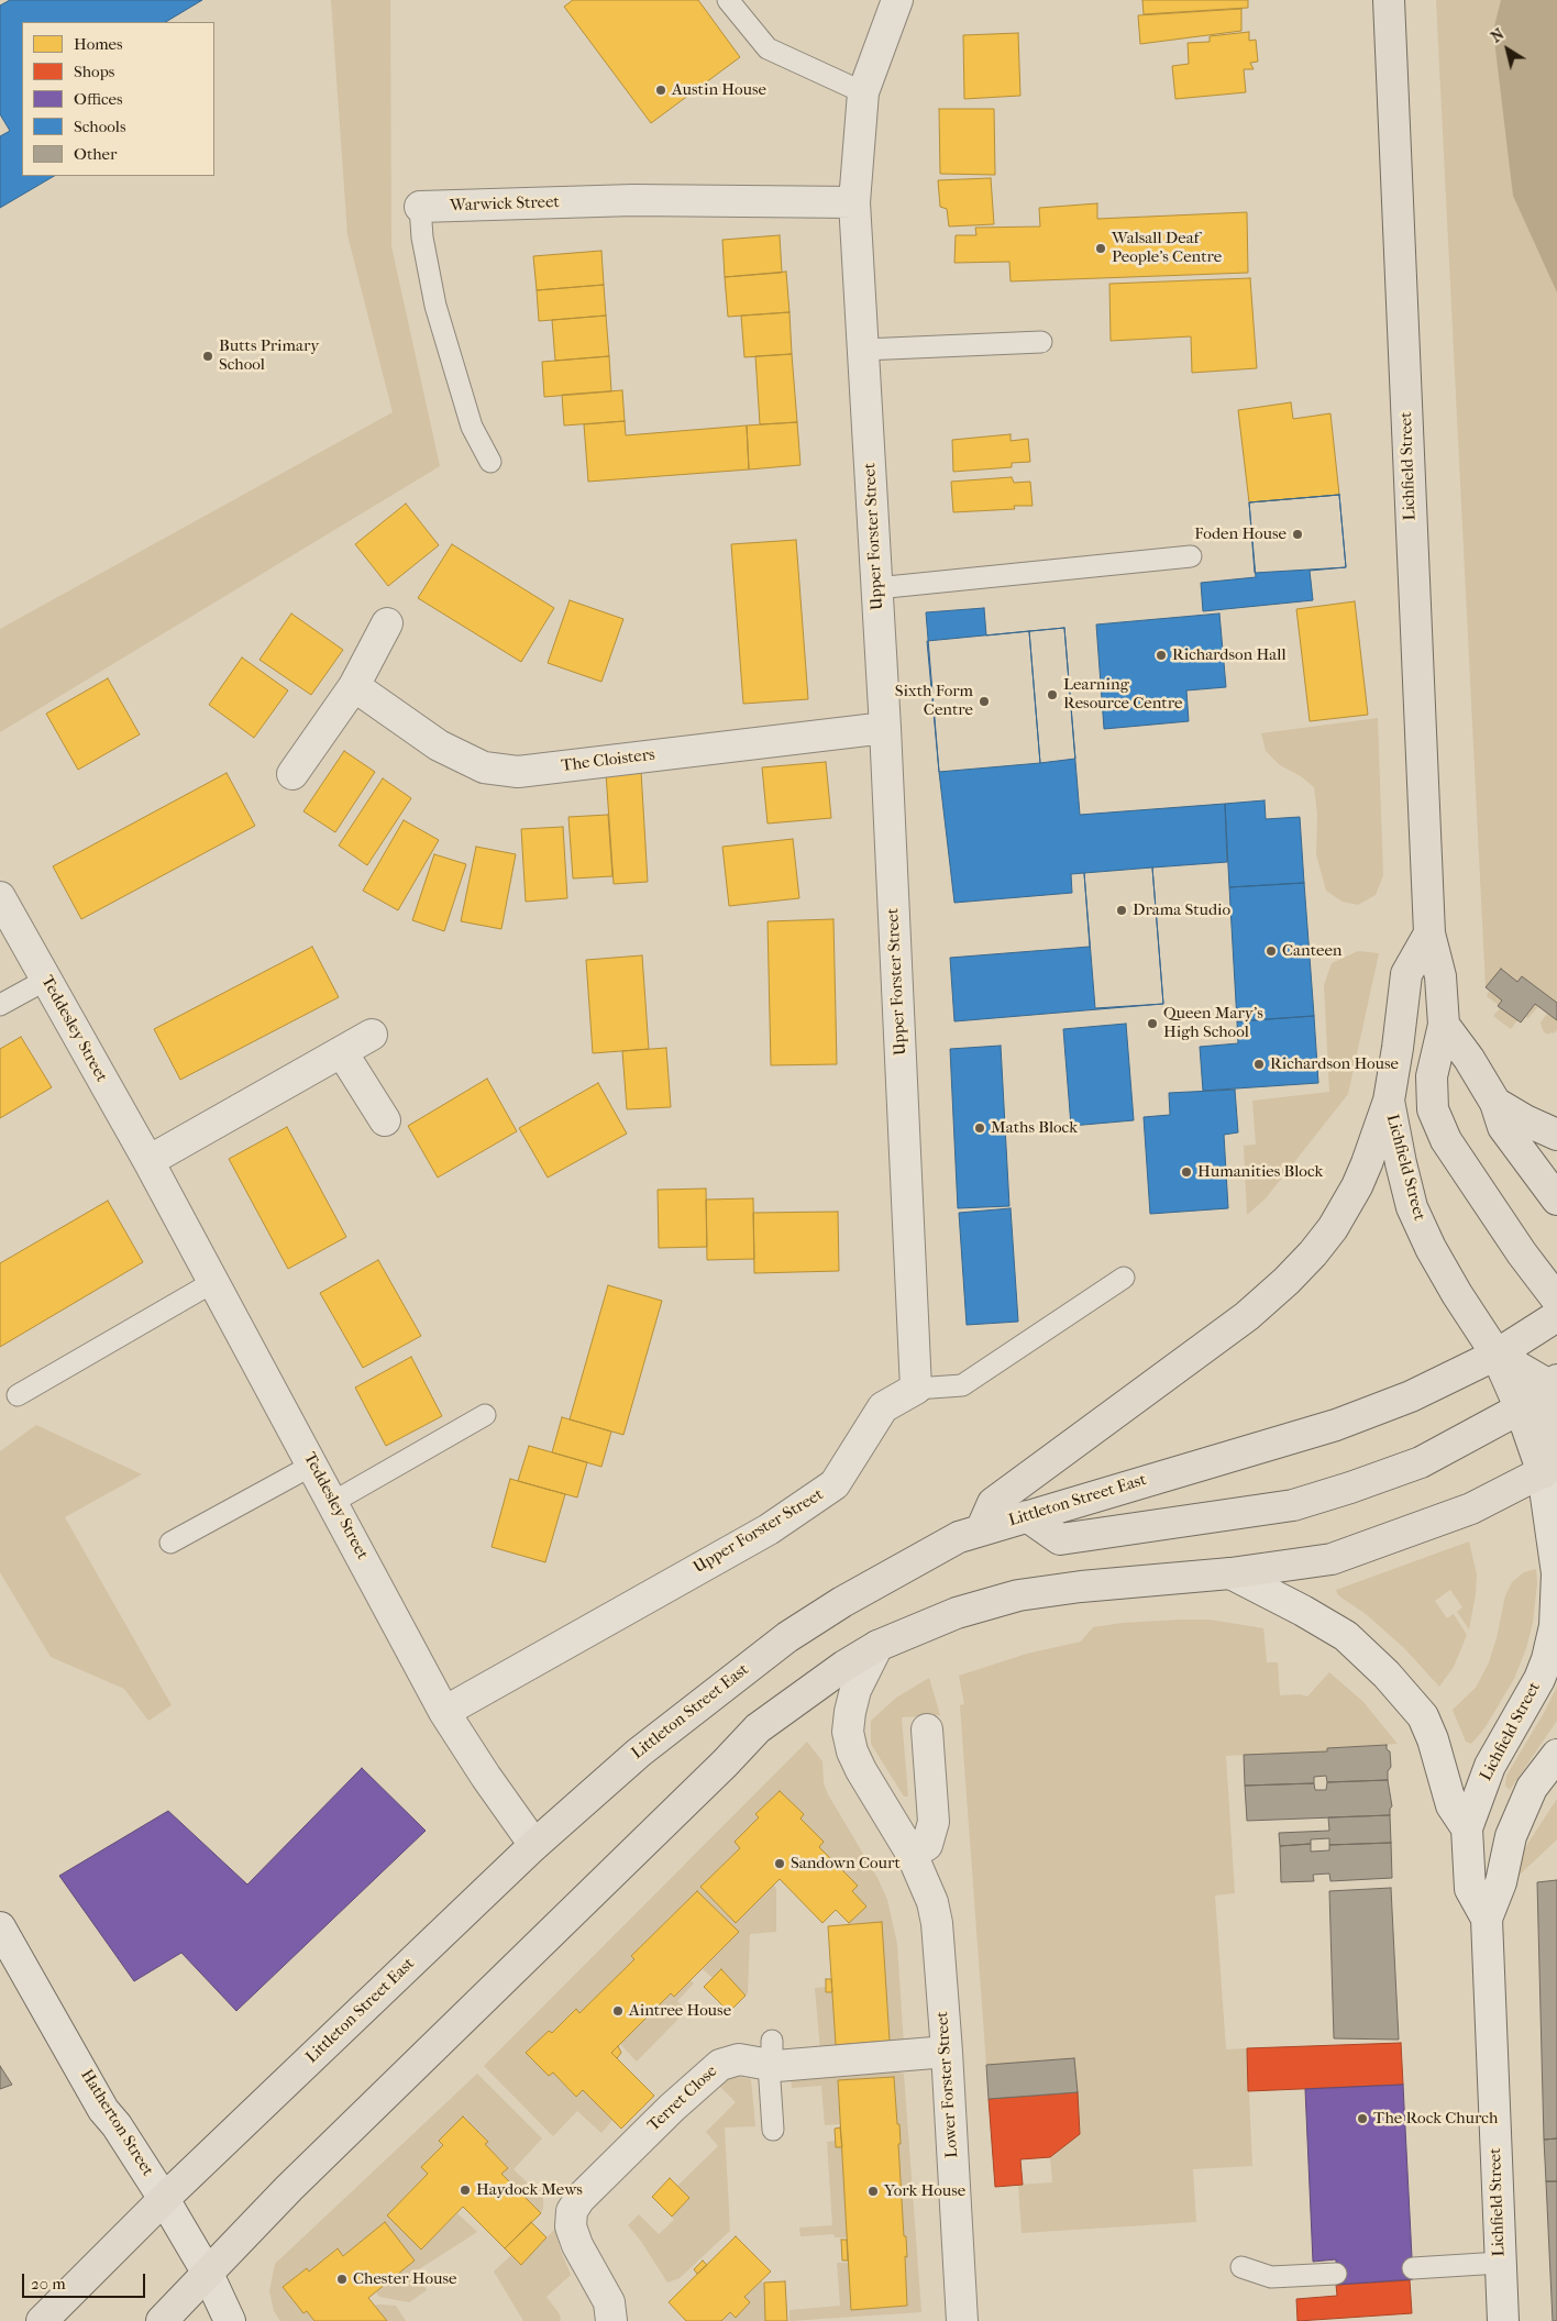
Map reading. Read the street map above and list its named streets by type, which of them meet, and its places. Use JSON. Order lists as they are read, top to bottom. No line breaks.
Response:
{"streets":{"highway":["Lichfield Street","Littleton Street East"],"street":["Warwick Street","Upper Forster Street","The Cloisters","Teddesley Street","Lower Forster Street","Terret Close","Hatherton Street"]},"crossings":[["Warwick Street","Upper Forster Street"],["Lichfield Street","Littleton Street East"],["Upper Forster Street","The Cloisters"],["Upper Forster Street","Teddesley Street"],["Teddesley Street","Littleton Street East"],["Littleton Street East","Hatherton Street"],["Lower Forster Street","Terret Close"]],"places":["Austin House","Walsall Deaf People's Centre","Butts Primary School","Foden House","Richardson Hall","Learning Resource Centre","Sixth Form Centre","Drama Studio","Canteen","Queen Mary's High School","Richardson House","Maths Block","Humanities Block","Sandown Court","Aintree House","The Rock Church","Haydock Mews","York House","Chester House"],"legend":["Homes","Shops","Offices","Schools","Other"],"scale_bar":"20 m","north":"top left"}
